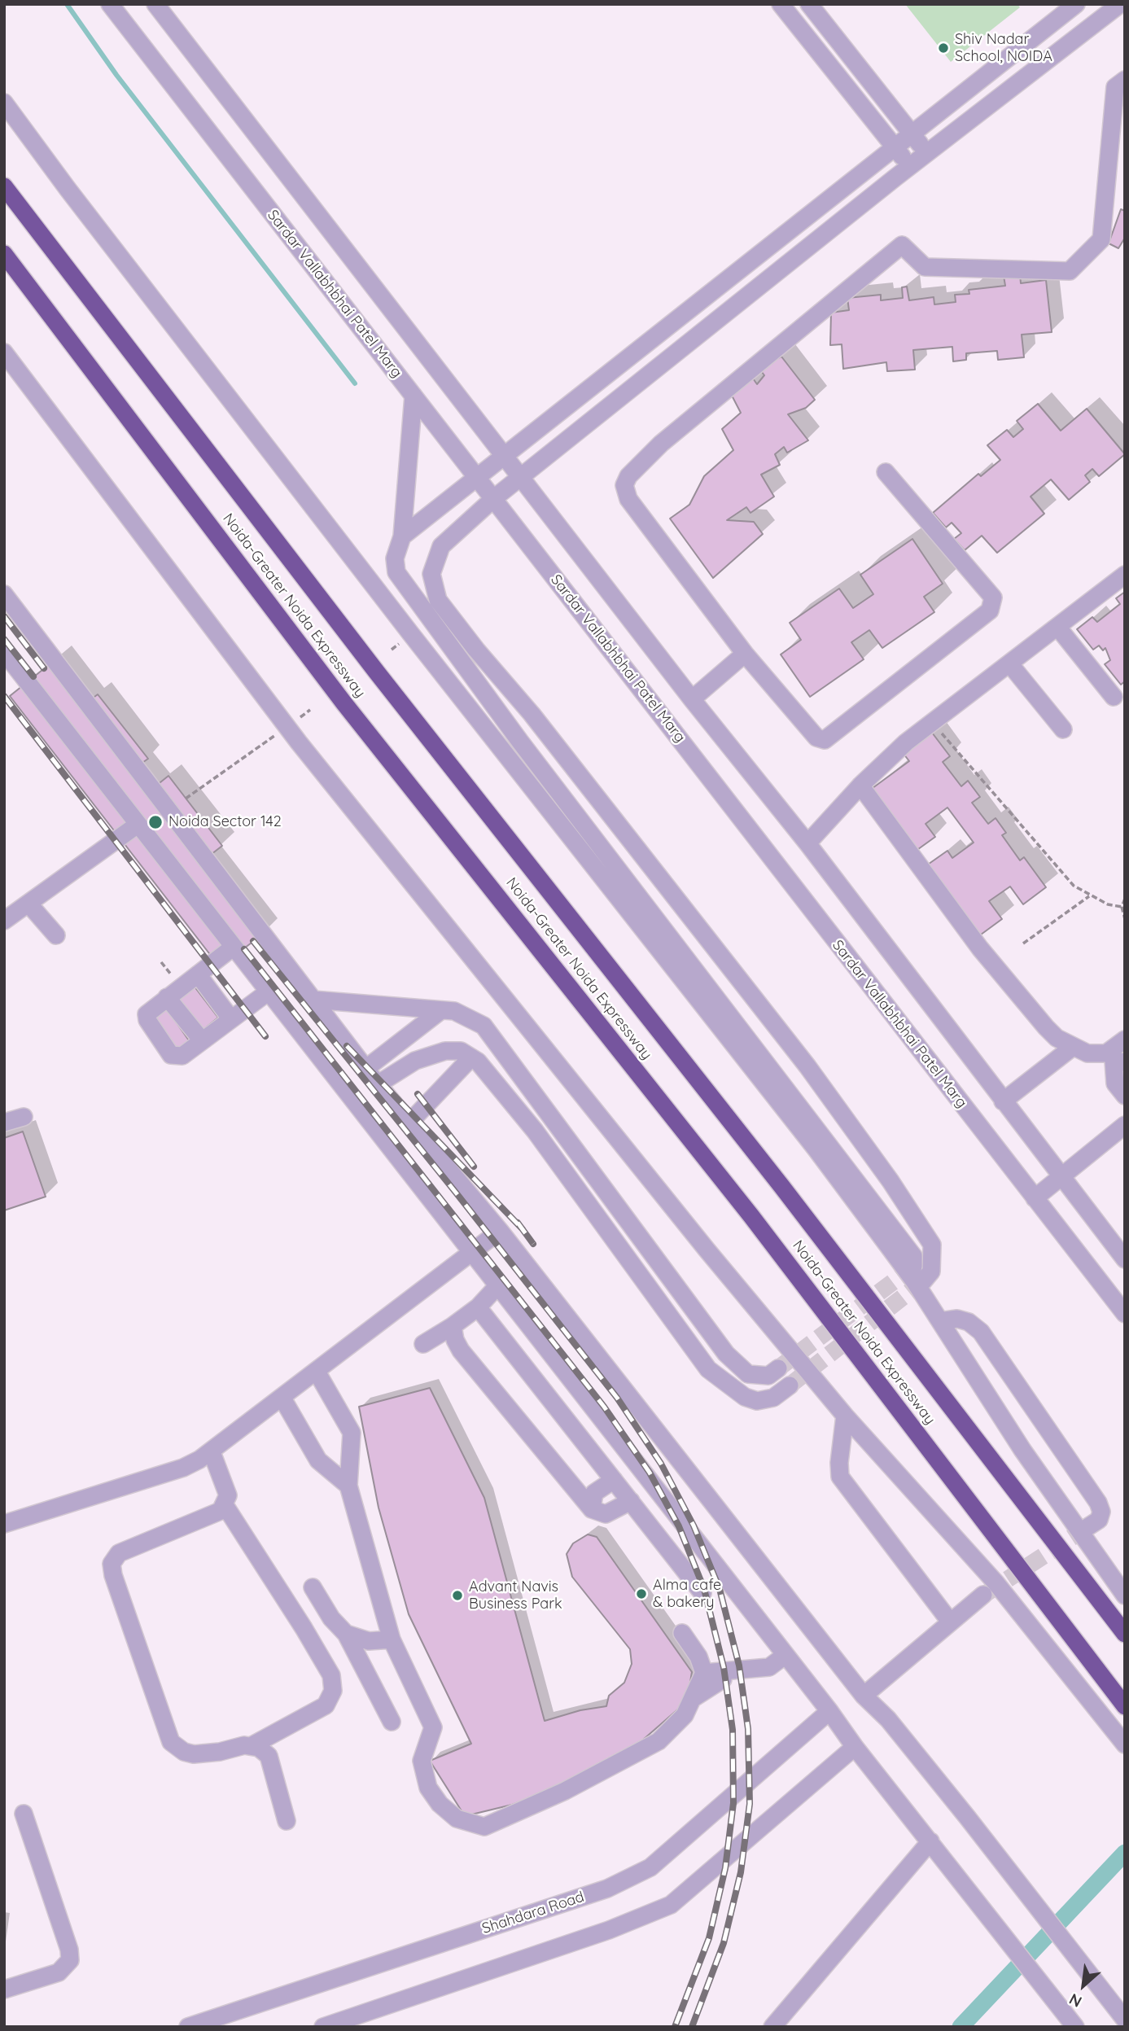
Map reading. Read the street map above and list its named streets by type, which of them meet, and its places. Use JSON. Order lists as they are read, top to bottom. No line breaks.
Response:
{"streets":{"highway":["Noida-Greater Noida Expressway"],"street":["Sardar Vallabhbhai Patel Marg","Shahdara Road"]},"places":["Shiv Nadar School, NOIDA","Noida Sector 142","Alma cafe & bakery","Advant Navis Business Park"],"north":"bottom left"}
